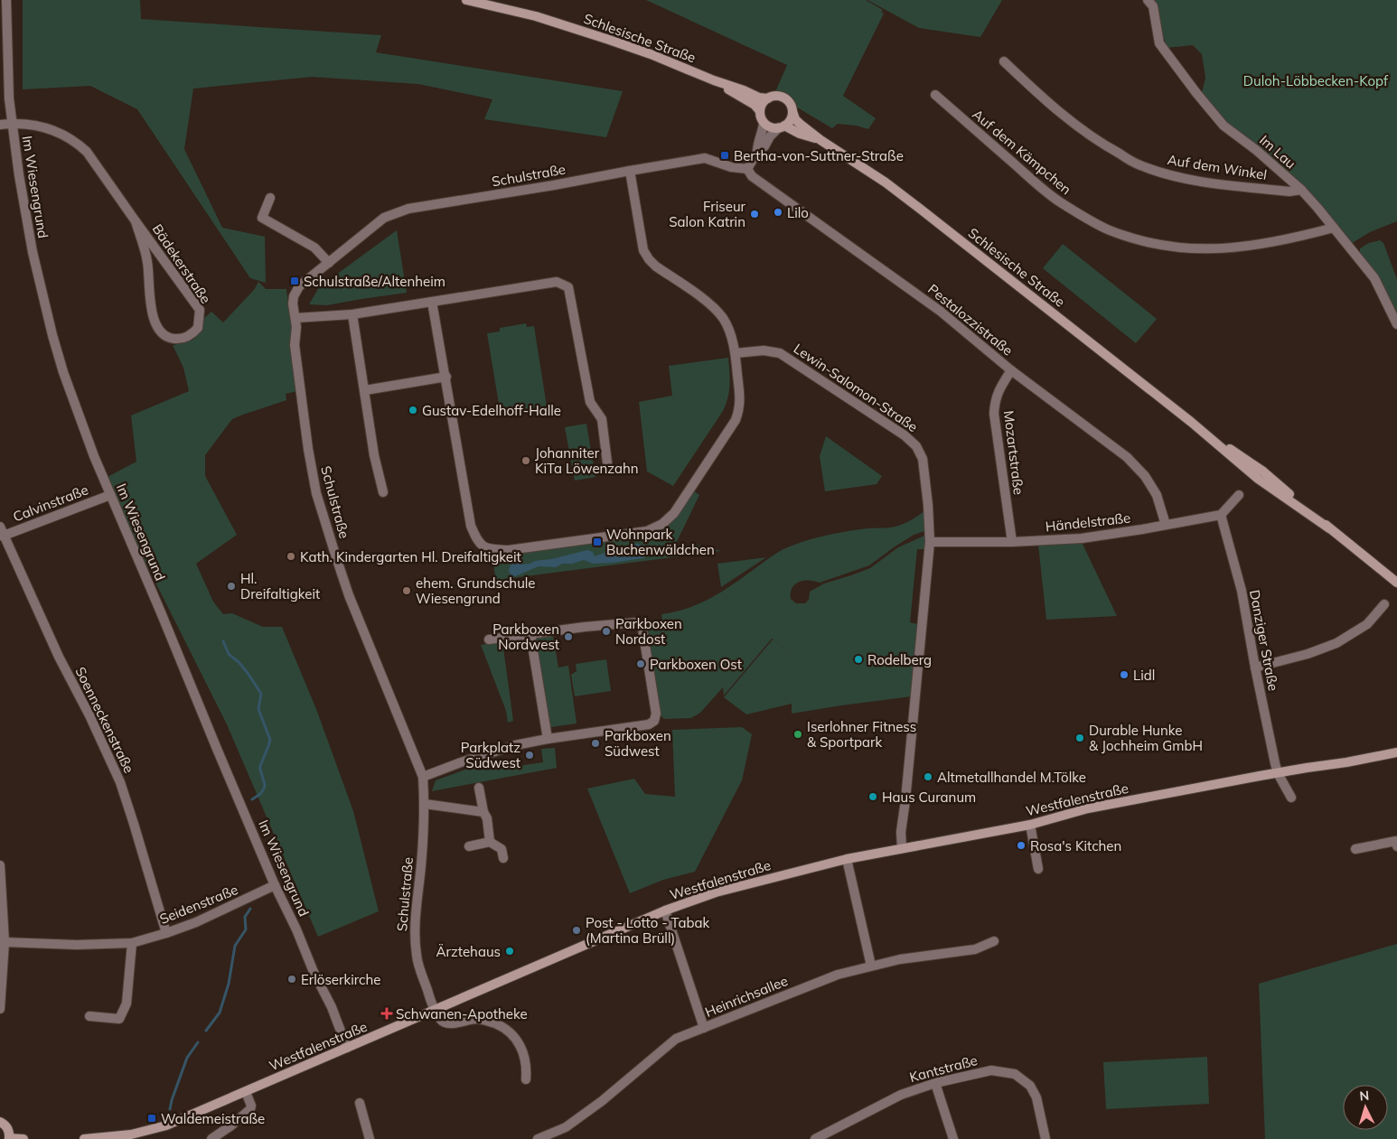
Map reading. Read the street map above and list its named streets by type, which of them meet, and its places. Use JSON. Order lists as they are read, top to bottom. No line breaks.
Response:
{"streets":{"main road":["Schlesische Straße","Westfalenstraße"],"street":["Auf dem Kämpchen","Im Lau","Auf dem Winkel","Schulstraße","Im Wiesengrund","Bädekerstraße","Pestalozzistraße","Lewin-Salomon-Straße","Mozartstraße","Calvinstraße","Händelstraße","Danziger Straße","Soenneckenstraße","Seidenstraße","Heinrichsallee","Kantstraße"]},"crossings":[["Auf dem Kämpchen","Im Lau"],["Im Lau","Auf dem Winkel"],["Schulstraße","Pestalozzistraße"],["Schulstraße","Westfalenstraße"],["Im Wiesengrund","Bädekerstraße"],["Im Wiesengrund","Calvinstraße"],["Im Wiesengrund","Westfalenstraße"],["Im Wiesengrund","Seidenstraße"],["Pestalozzistraße","Mozartstraße"],["Pestalozzistraße","Händelstraße"],["Lewin-Salomon-Straße","Händelstraße"],["Lewin-Salomon-Straße","Westfalenstraße"],["Mozartstraße","Händelstraße"],["Calvinstraße","Soenneckenstraße"],["Händelstraße","Danziger Straße"],["Danziger Straße","Westfalenstraße"],["Soenneckenstraße","Seidenstraße"]],"parks":["Duloh-Löbbecken-Kopf"],"places":{"transit":["Bertha-von-Suttner-Straße","Schulstraße/Altenheim","Wohnpark Buchenwäldchen","Waldemeistraße"],"other":["Lilo","Friseur Salon Katrin","Gustav-Edelhoff-Halle","Johanniter KiTa Löwenzahn","Kath. Kindergarten Hl. Dreifaltigkeit","Hl. Dreifaltigkeit","ehem. Grundschule Wiesengrund","Parkboxen Nordost","Parkboxen Nordwest","Rodelberg","Parkboxen Ost","Lidl","Iserlohner Fitness & Sportpark","Durable Hunke & Jochheim GmbH","Parkboxen Südwest","Parkplatz Südwest","Altmetallhandel M.Tölke","Haus Curanum","Rosa's Kitchen","Post - Lotto - Tabak (Martina Brüll)","Ärztehaus","Erlöserkirche"],"health":["Schwanen-Apotheke"]},"north":"top"}
